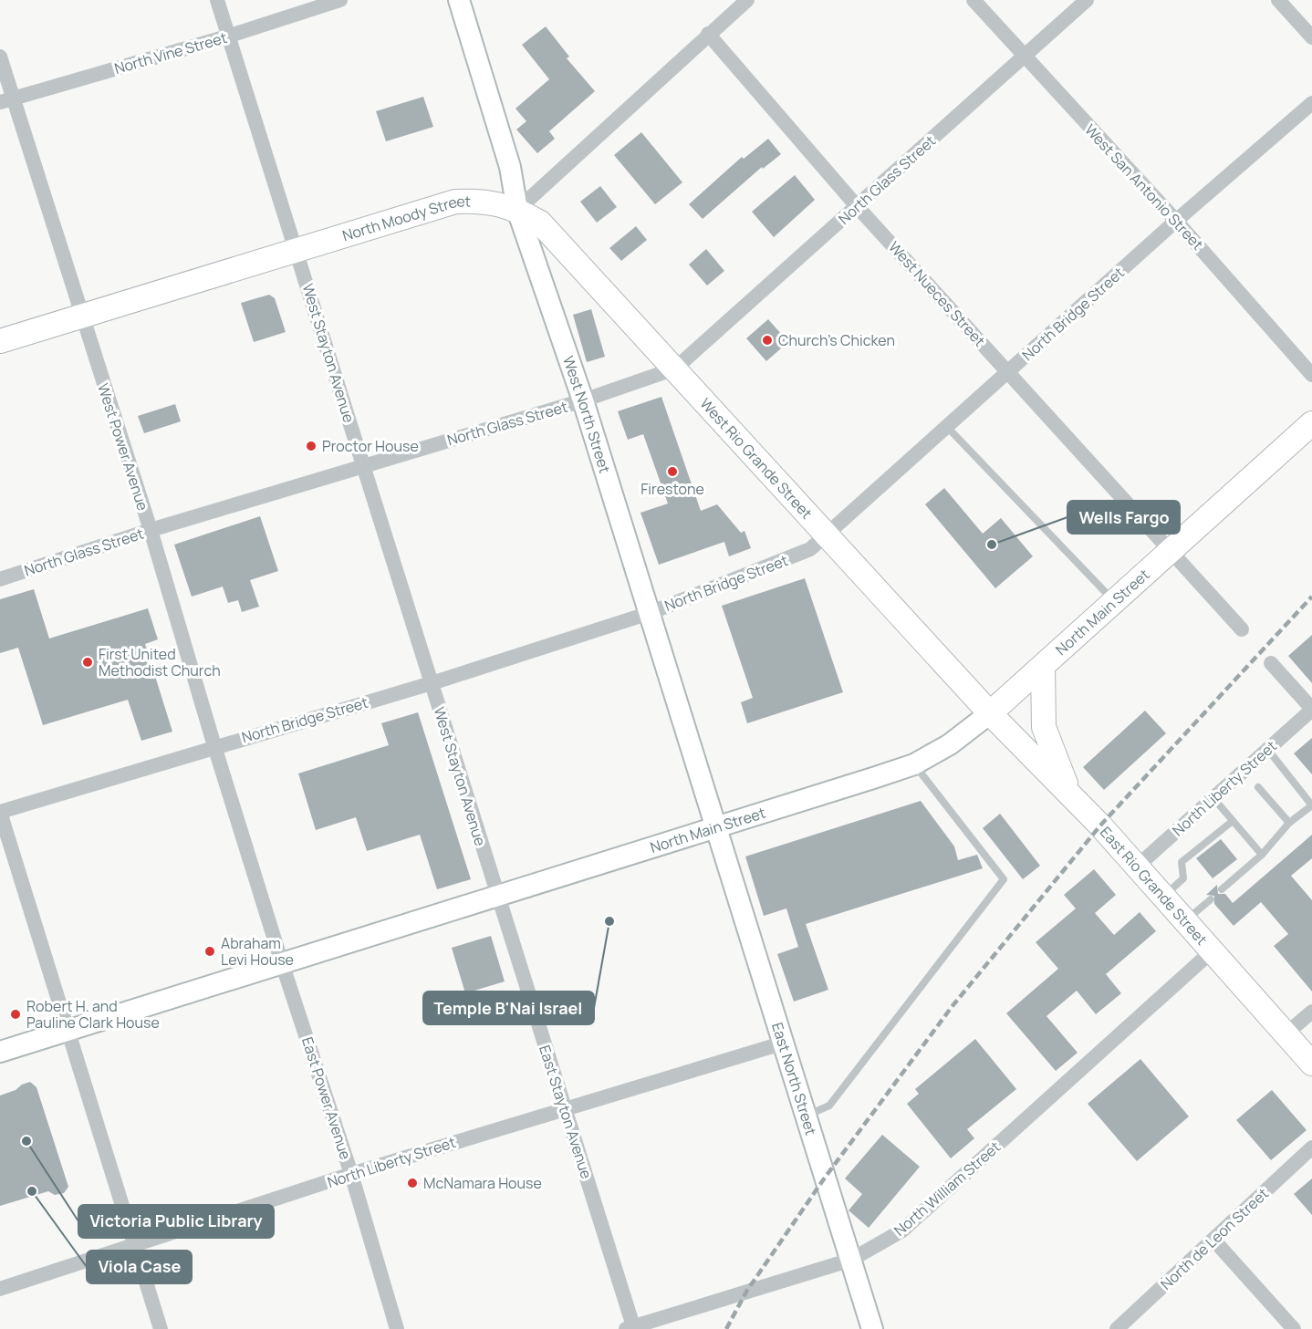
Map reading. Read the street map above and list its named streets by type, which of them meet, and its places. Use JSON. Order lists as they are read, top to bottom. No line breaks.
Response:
{"streets":{"main road":["North Moody Street","West Rio Grande Street","North Main Street","East Rio Grande Street"],"street":["North Vine Street","North Glass Street","West San Antonio Street","West Nueces Street","North Bridge Street","West Stayton Avenue","West North Street","West Power Avenue","North Liberty Street","East North Street","East Power Avenue","East Stayton Avenue","North William Street","North de Leon Street"]},"crossings":[["North Vine Street","West Stayton Avenue"],["North Vine Street","West Power Avenue"],["North Glass Street","West San Antonio Street"],["North Glass Street","West Nueces Street"],["North Glass Street","West Stayton Avenue"],["North Glass Street","West North Street"],["North Glass Street","West Power Avenue"],["North Glass Street","West Rio Grande Street"],["West San Antonio Street","North Bridge Street"],["North Moody Street","West Stayton Avenue"],["North Moody Street","West North Street"],["North Moody Street","West Power Avenue"],["North Moody Street","West Rio Grande Street"],["West Nueces Street","North Bridge Street"],["West Nueces Street","North Main Street"],["North Bridge Street","West Stayton Avenue"],["North Bridge Street","West North Street"],["North Bridge Street","West Power Avenue"],["North Bridge Street","West Rio Grande Street"],["West Stayton Avenue","North Main Street"],["West Stayton Avenue","East Stayton Avenue"],["West North Street","West Rio Grande Street"],["West North Street","North Main Street"],["West North Street","East North Street"],["West Power Avenue","North Main Street"],["West Power Avenue","East Power Avenue"],["West Rio Grande Street","North Main Street"],["West Rio Grande Street","East Rio Grande Street"],["North Main Street","East Rio Grande Street"],["North Main Street","East North Street"],["North Main Street","East Power Avenue"],["North Main Street","East Stayton Avenue"],["North Liberty Street","East Rio Grande Street"],["North Liberty Street","East North Street"],["North Liberty Street","East Power Avenue"],["North Liberty Street","East Stayton Avenue"],["East Rio Grande Street","North William Street"],["East North Street","North William Street"],["East Stayton Avenue","North William Street"]],"places":["Church's Chicken","Proctor House","Firestone","Wells Fargo","First United Methodist Church","Temple B'Nai Israel","Abraham Levi House","Robert H. and Pauline Clark House","Victoria Public Library","McNamara House","Viola Case"]}
